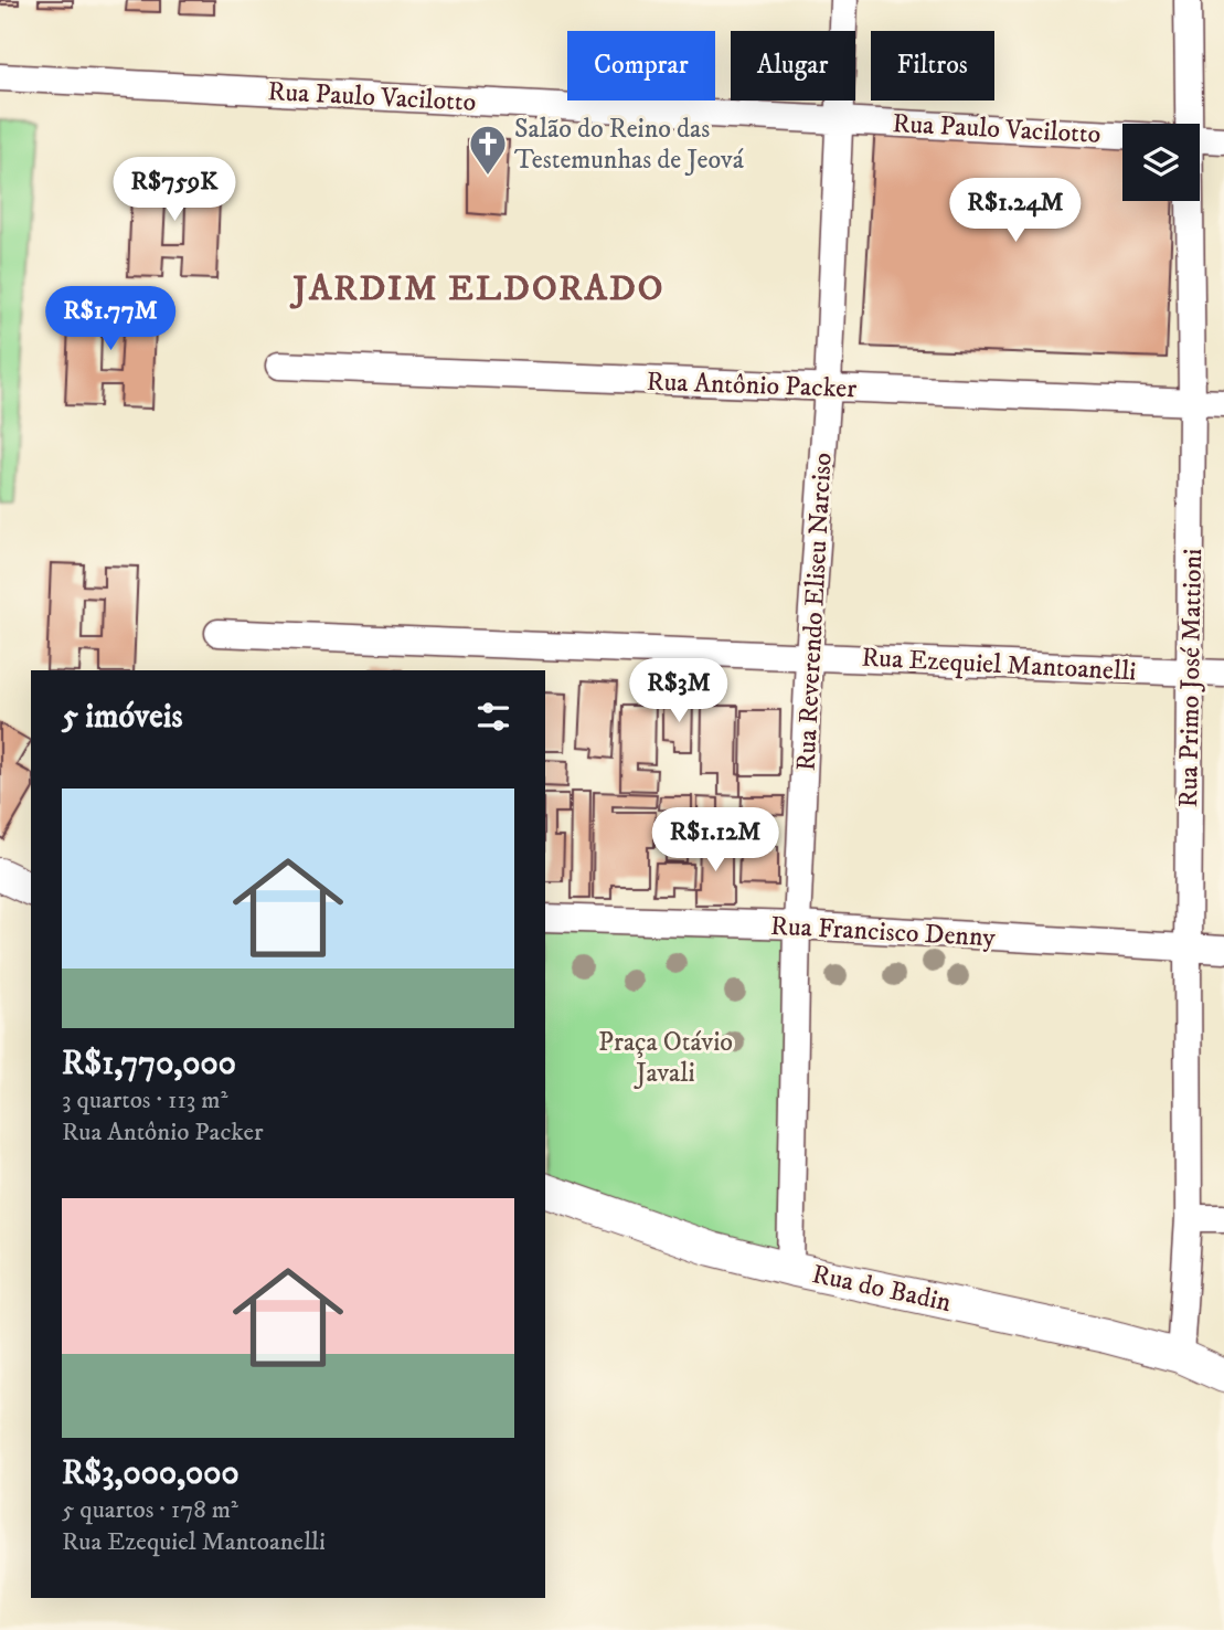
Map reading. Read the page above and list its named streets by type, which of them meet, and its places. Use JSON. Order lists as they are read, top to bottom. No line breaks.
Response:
{"streets":{"main road":["Rua do Badin"],"street":["Rua Paulo Vacilotto","Rua Antônio Packer","Rua Reverendo Eliseu Narciso","Rua Ezequiel Mantoanelli","Rua Primo José Mattioni","Rua Francisco Denny"]},"crossings":[["Rua Paulo Vacilotto","Rua Reverendo Eliseu Narciso"],["Rua Antônio Packer","Rua Reverendo Eliseu Narciso"],["Rua Antônio Packer","Rua Primo José Mattioni"],["Rua Reverendo Eliseu Narciso","Rua Ezequiel Mantoanelli"],["Rua Reverendo Eliseu Narciso","Rua Francisco Denny"],["Rua Reverendo Eliseu Narciso","Rua do Badin"],["Rua Ezequiel Mantoanelli","Rua Primo José Mattioni"],["Rua Primo José Mattioni","Rua Francisco Denny"],["Rua Primo José Mattioni","Rua do Badin"]],"districts":["JARDIM ELDORADO"],"parks":["Praça Otávio Javali"],"places":{"church":["Salão do Reino das Testemunhas de Jeová"]},"page":{"chip":["Comprar","Alugar","Filtros"],"price":["R$759K","R$1.24M","R$1.77M","R$3M","R$1.12M"],"heading":"5 imóveis","list":[{"name":"R$1,770,000","note":"3 quartos · 113 m² · Rua Antônio Packer"},{"name":"R$3,000,000","note":"5 quartos · 178 m² · Rua Ezequiel Mantoanelli"}]}}
